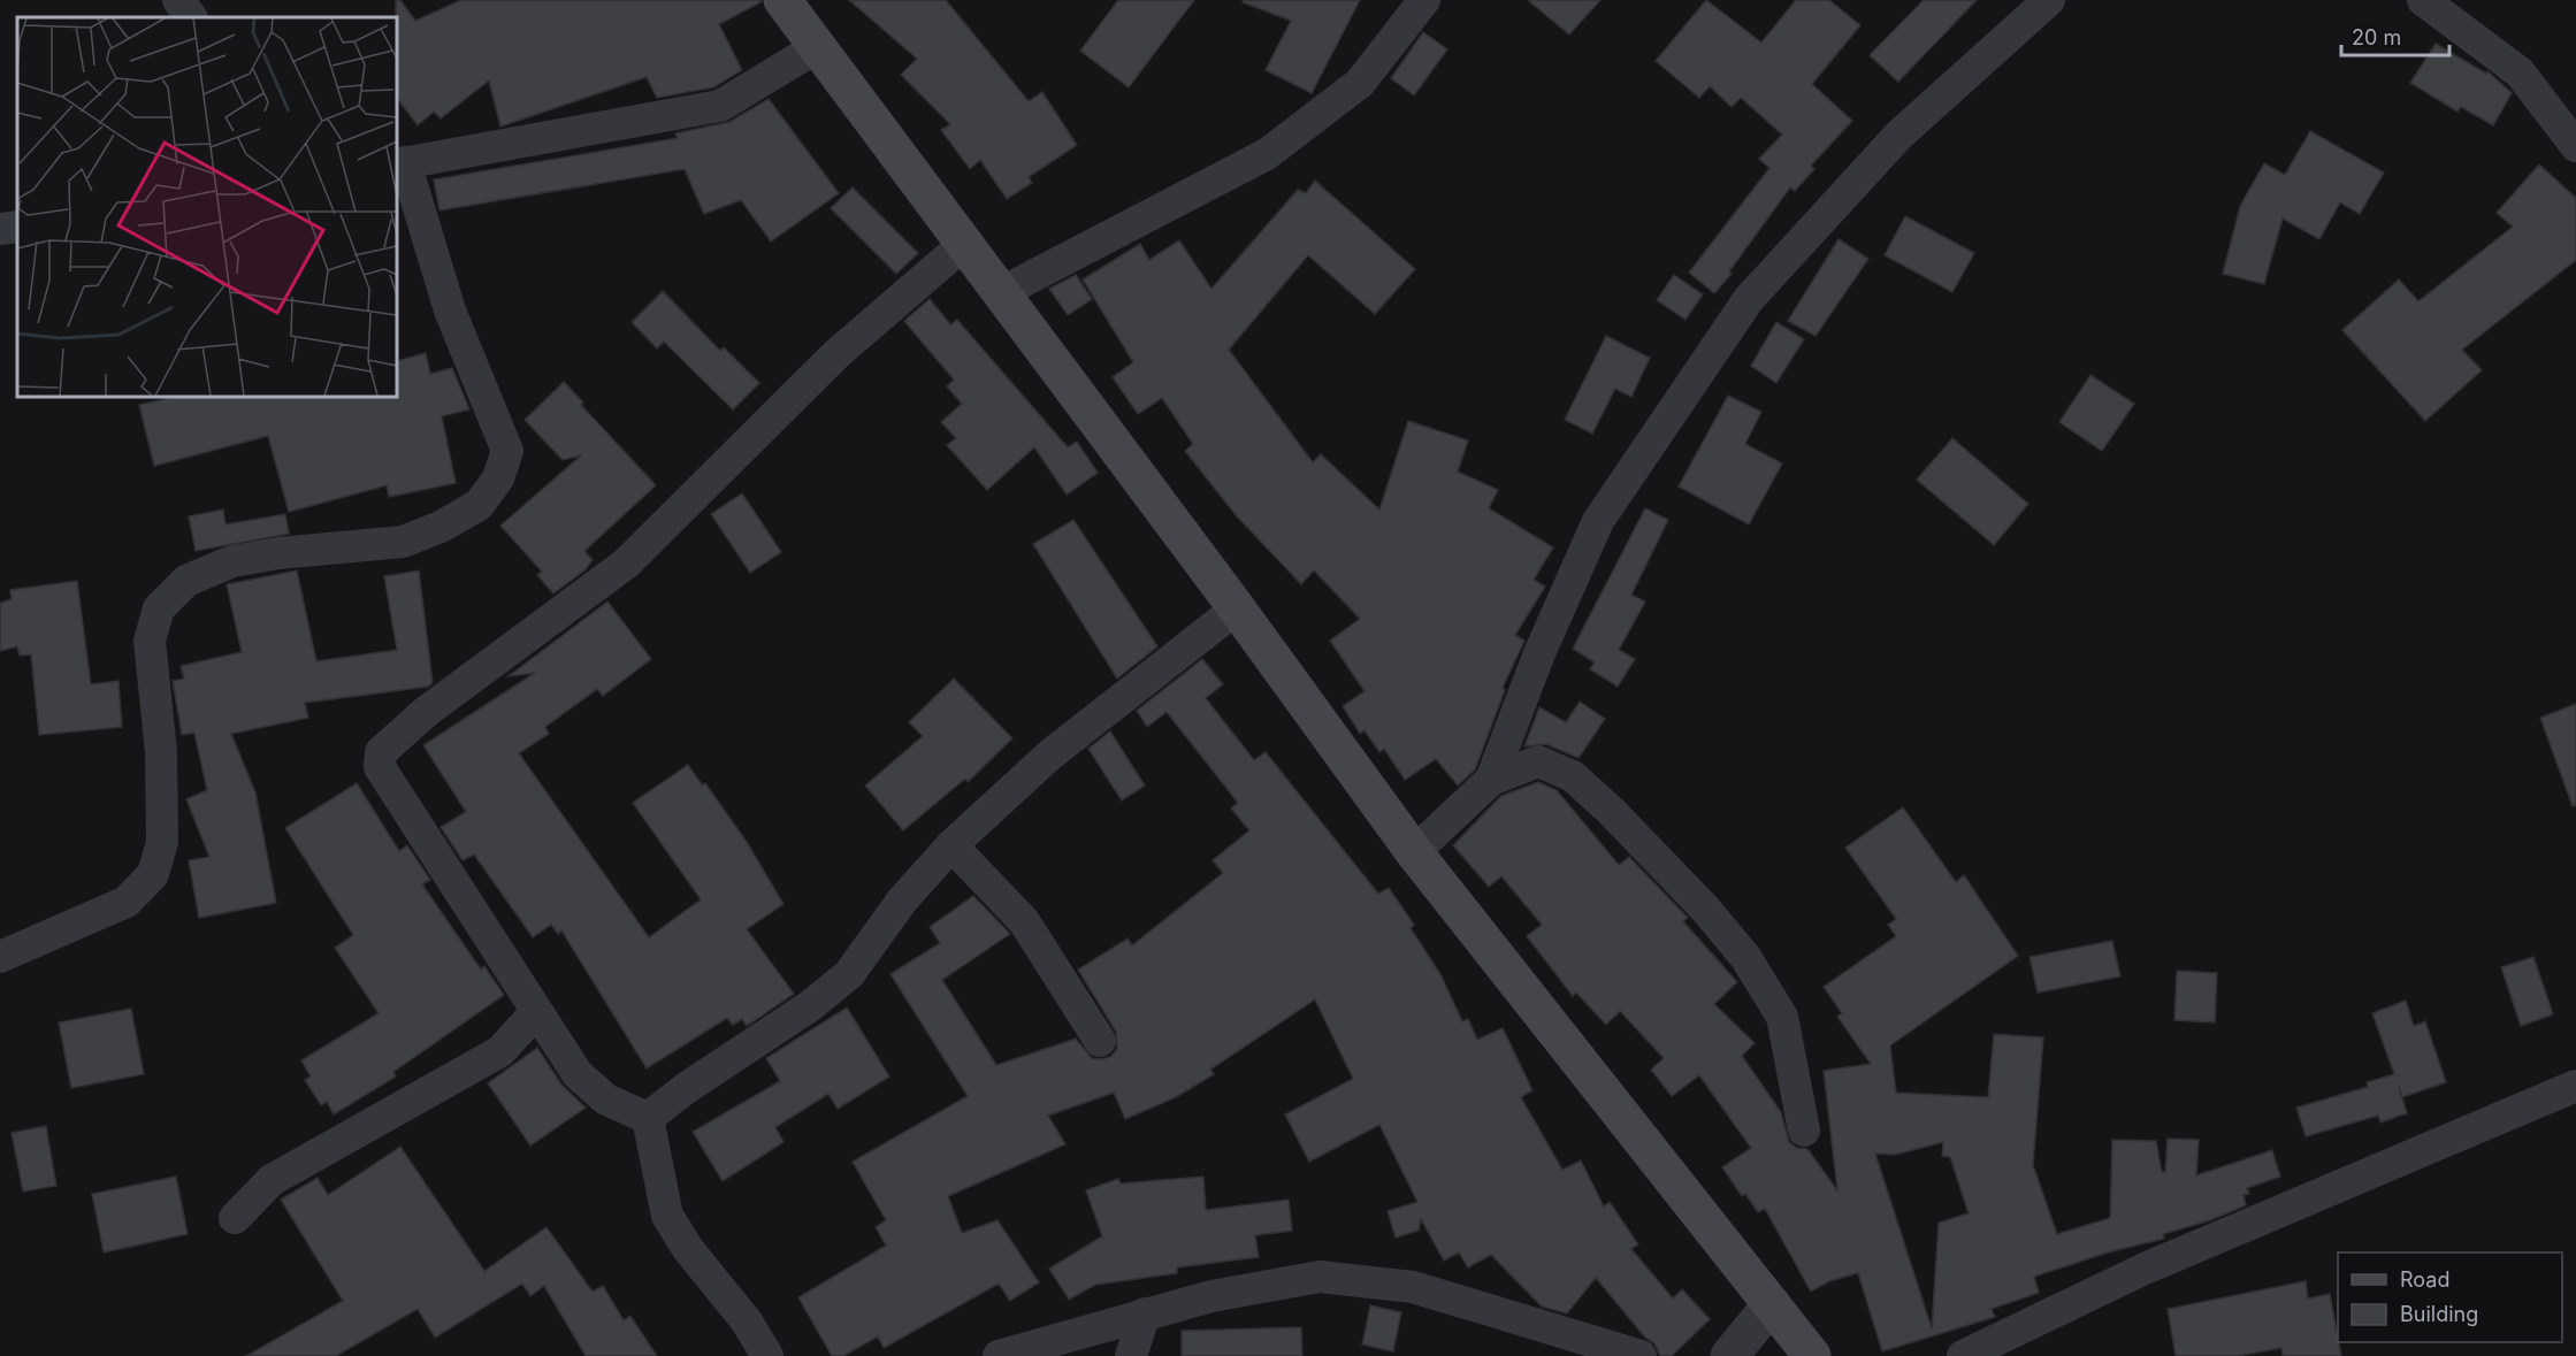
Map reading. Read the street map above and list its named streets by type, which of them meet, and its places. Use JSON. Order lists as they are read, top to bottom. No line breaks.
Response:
{"legend":["Road","Building"],"scale_bar":"20 m"}
